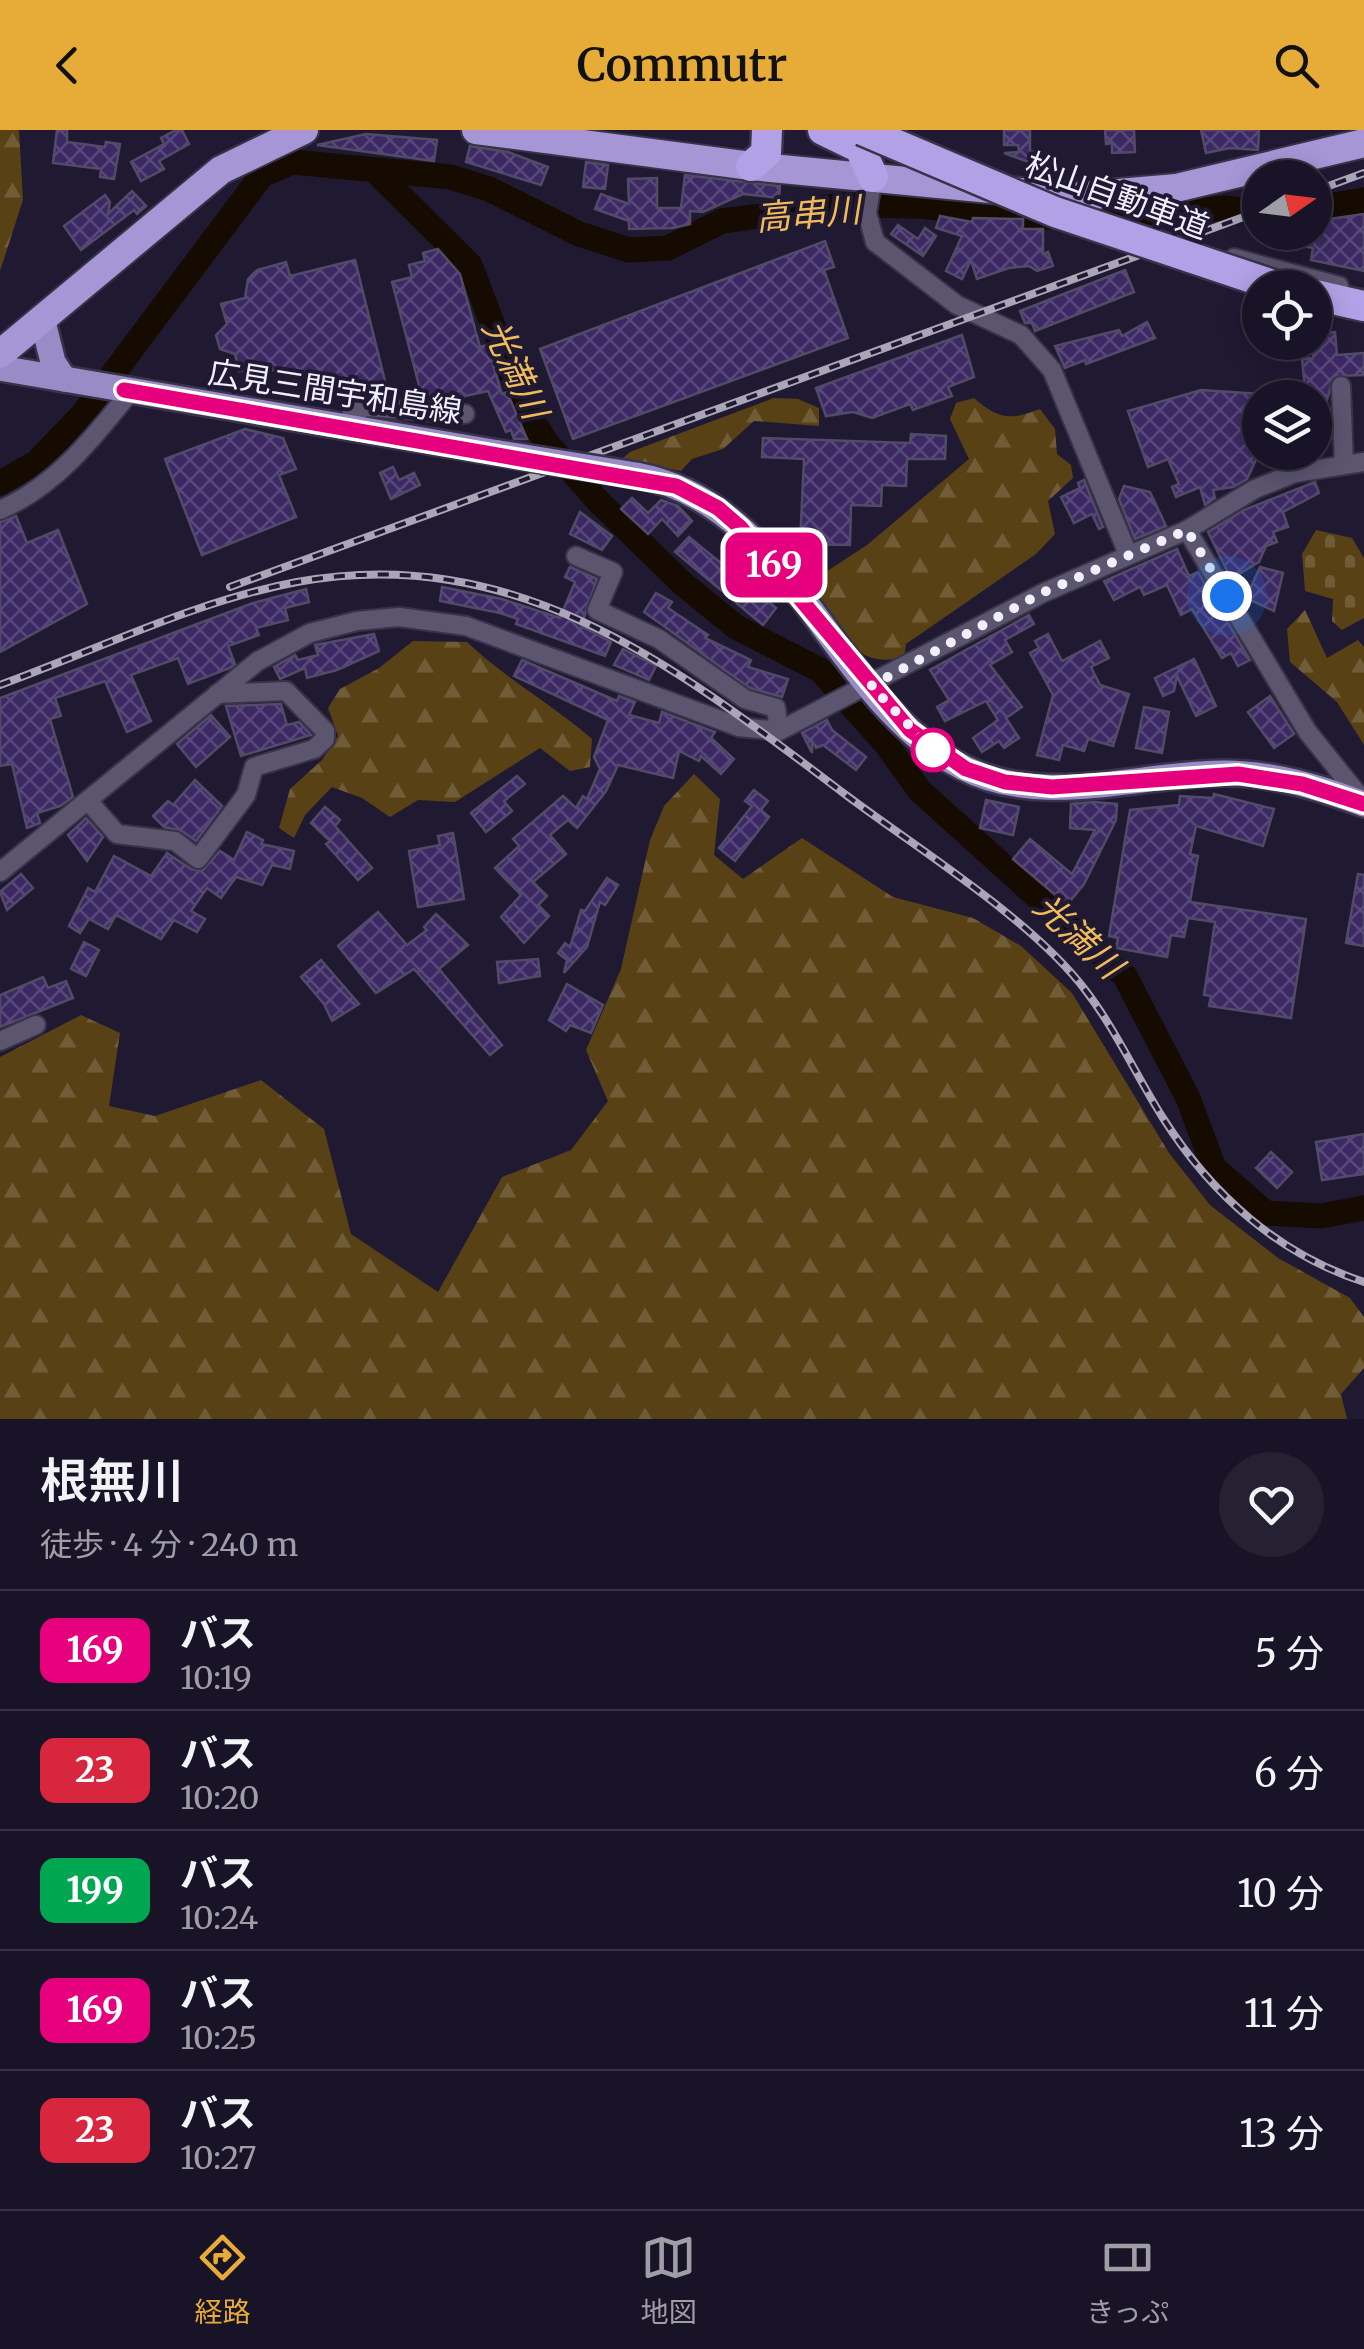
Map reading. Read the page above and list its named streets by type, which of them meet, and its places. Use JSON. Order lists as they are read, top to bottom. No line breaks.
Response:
{"streets":{"highway":["松山自動車道"],"main road":["広見三間宇和島線"]},"water":["高串川","光満川"],"lines":["bus line 169"],"north":"right","page":{"header":"Commutr","on_map":"169","heading":["根無川","徒歩 · 4 分 · 240 m"],"list":[{"mark":"169","name":"バス","note":"10:19","value":"5 分"},{"mark":"23","name":"バス","note":"10:20","value":"6 分"},{"mark":"199","name":"バス","note":"10:24","value":"10 分"},{"mark":"169","name":"バス","note":"10:25","value":"11 分"},{"mark":"23","name":"バス","note":"10:27","value":"13 分"}],"tabs":["経路","地図","きっぷ"]}}
